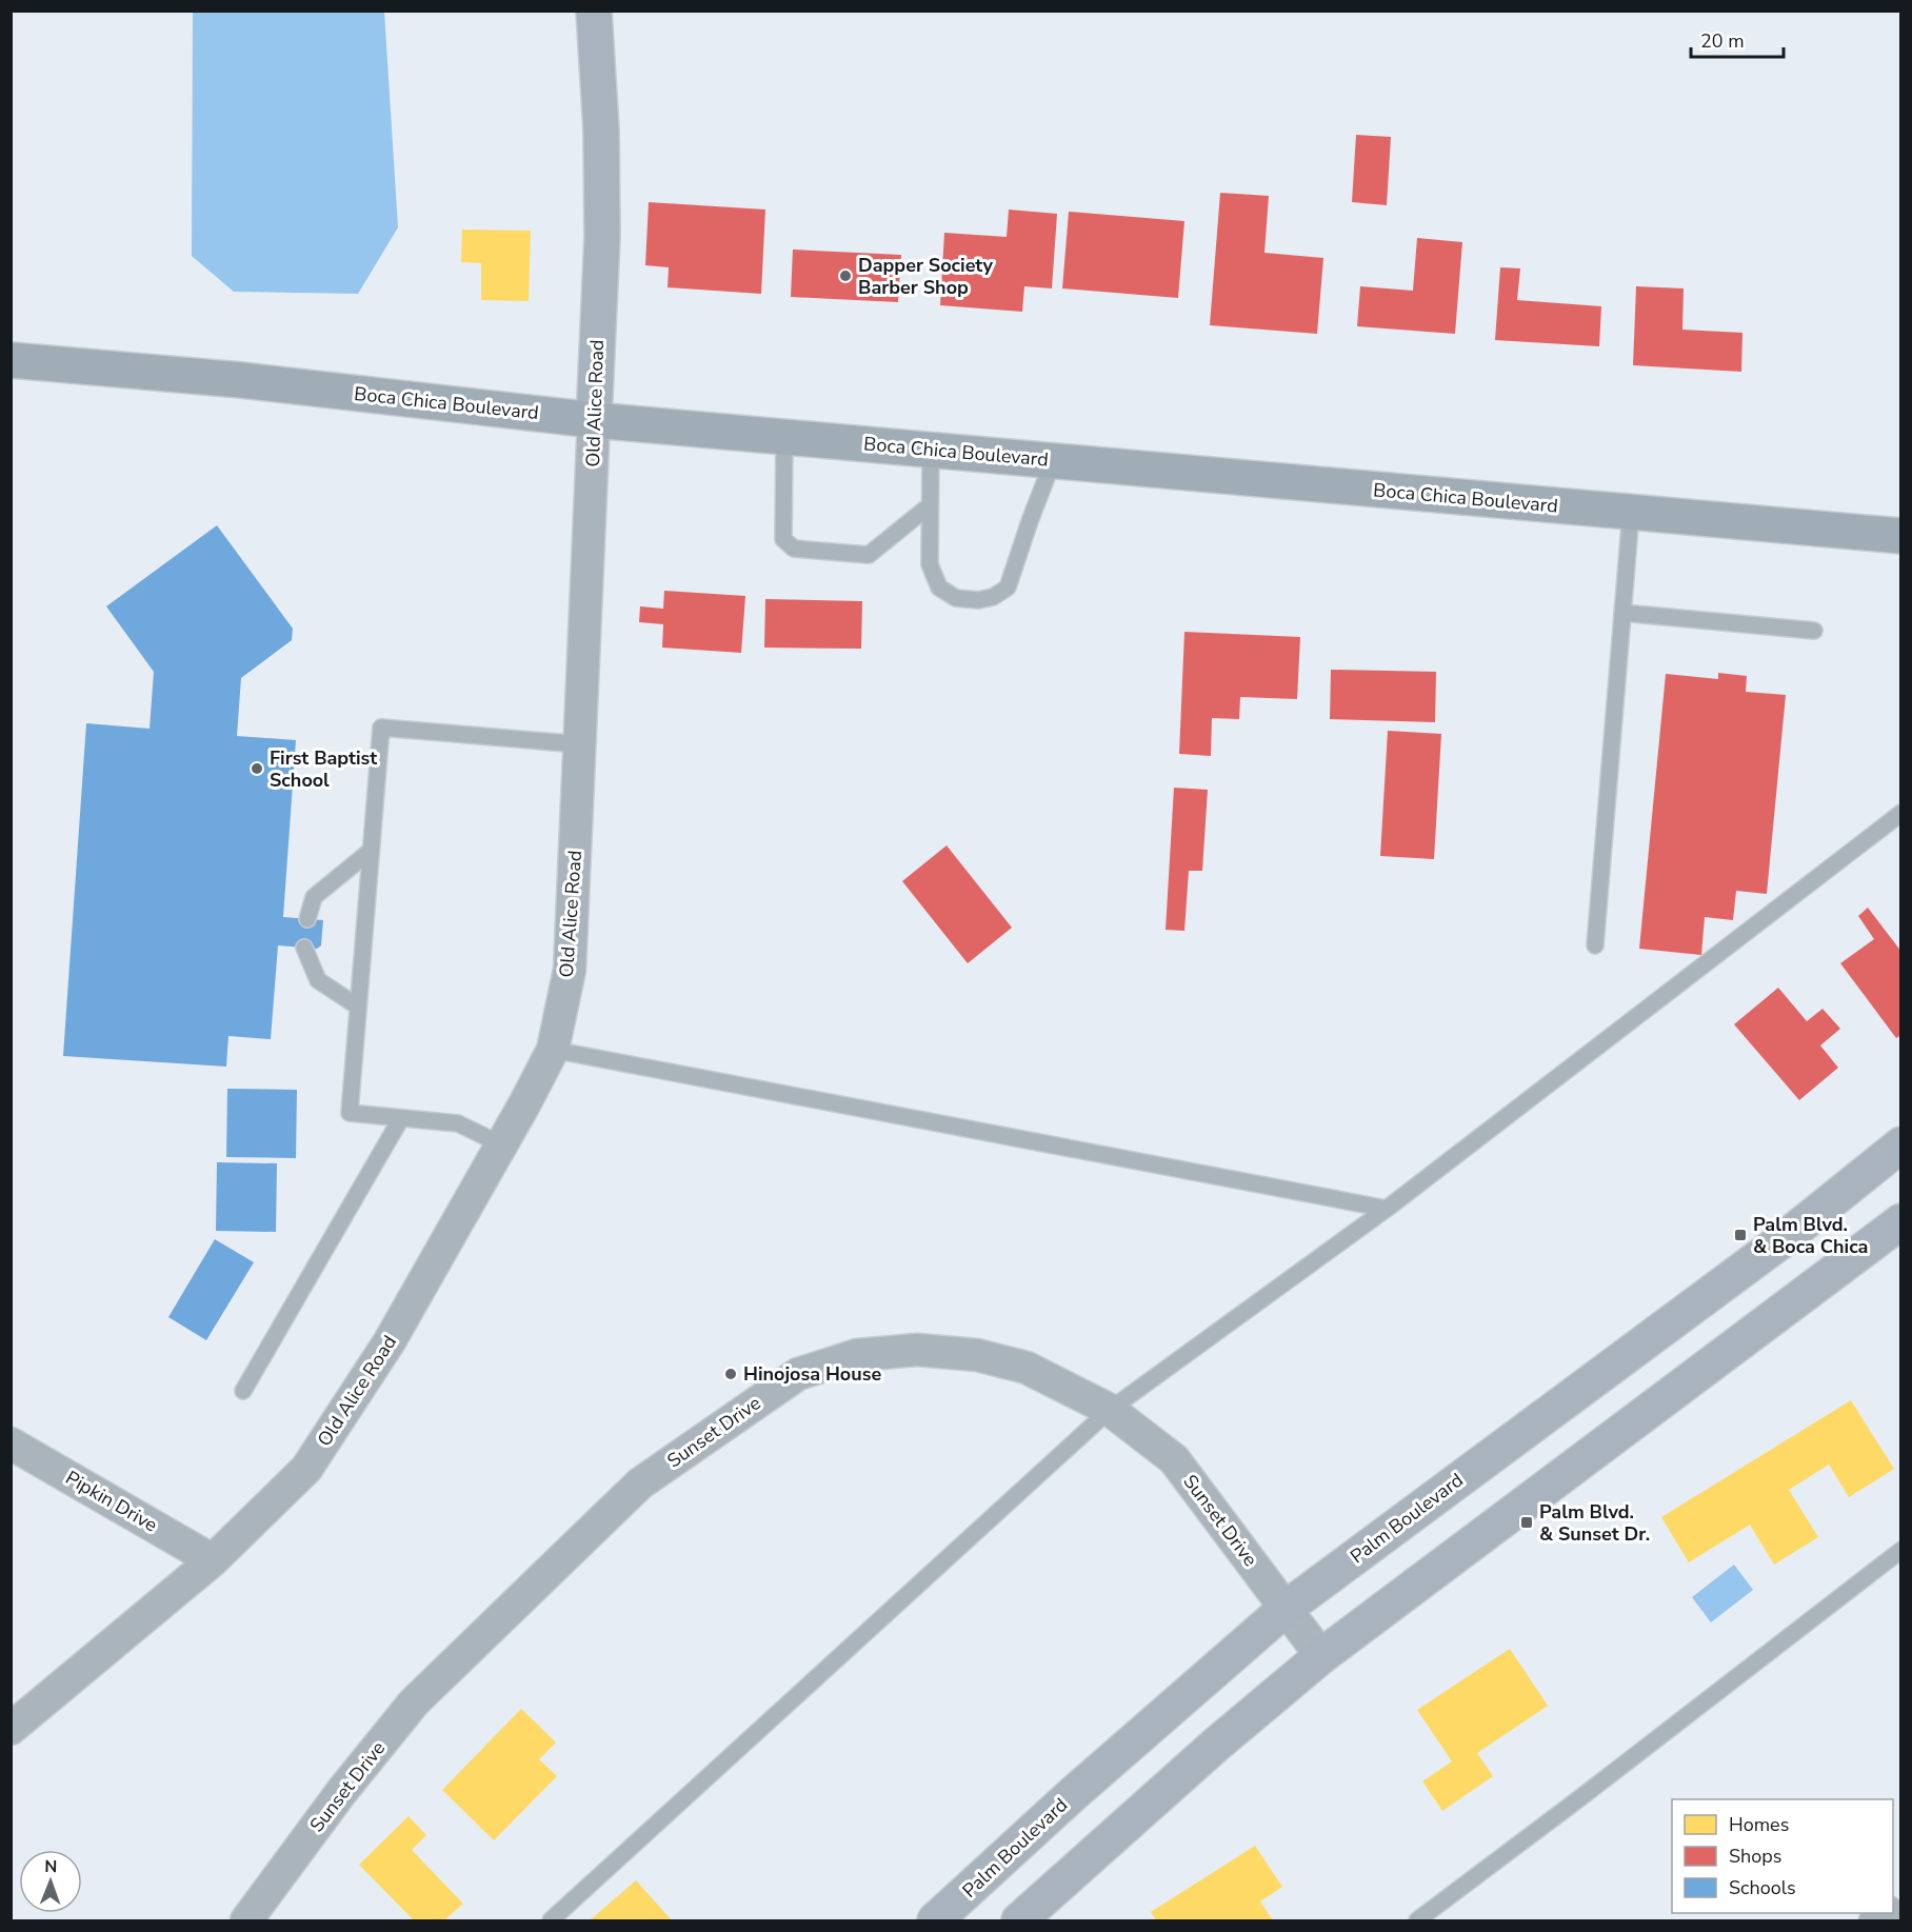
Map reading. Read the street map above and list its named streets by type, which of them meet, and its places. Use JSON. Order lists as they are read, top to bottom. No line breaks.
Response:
{"streets":{"main road":["Boca Chica Boulevard","Old Alice Road","Palm Boulevard"],"street":["Sunset Drive","Pipkin Drive"]},"crossings":[["Boca Chica Boulevard","Old Alice Road"],["Old Alice Road","Pipkin Drive"],["Sunset Drive","Palm Boulevard"]],"places":{"other":["Dapper Society Barber Shop","First Baptist School","Hinojosa House"],"transit":["Palm Blvd. & Boca Chica","Palm Blvd. & Sunset Dr."]},"legend":["Homes","Shops","Schools"],"scale_bar":"20 m","north":"top"}
